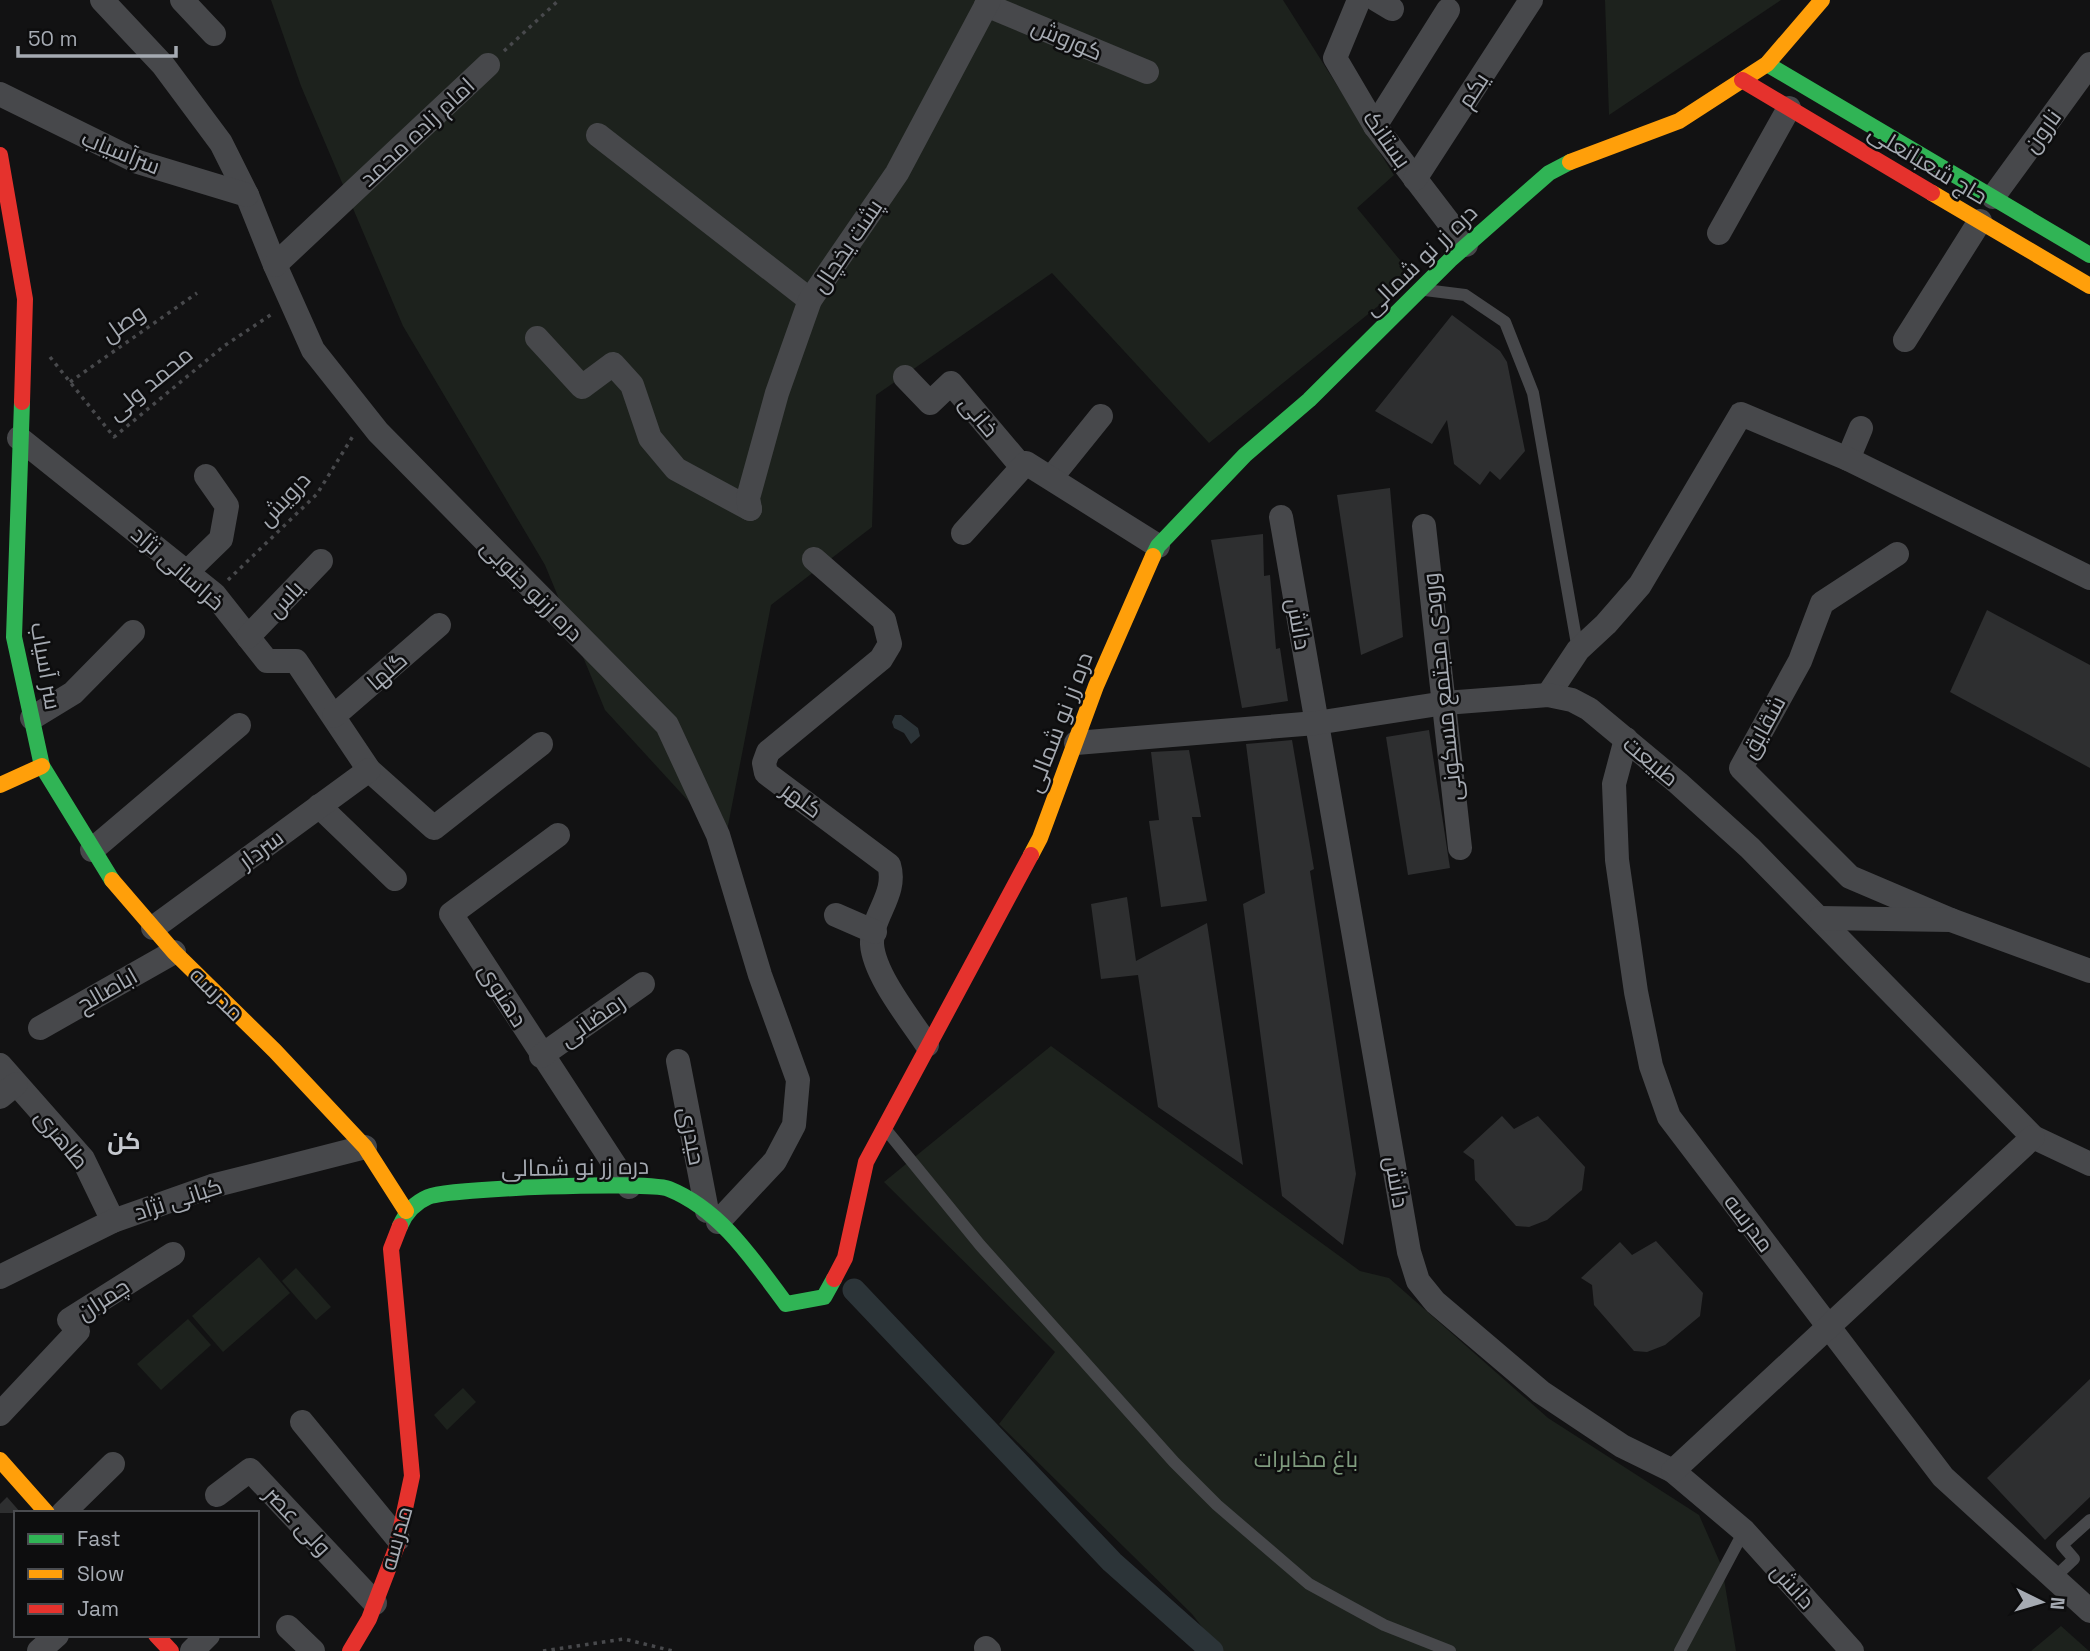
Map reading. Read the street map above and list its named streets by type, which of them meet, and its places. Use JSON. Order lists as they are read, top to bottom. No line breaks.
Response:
{"streets":{"street":["کوروش","یکم","نارون","امام زاده محمد","بستانک","سرآسیاب","حاج شعبانعلی","پشت یخچال","دره زر نو شمالی","خانی","خراسانی نژاد","دره زرنو جنوبی","یاس","دانش","سر آسیاب","گلها","ورودی مجتمع مسکونی","شقایق","طبیعت","کلهر","سردار","اباصالح","مدرسه","دهنوی","رمضانی","حیدری","طاهری","کیانی نژاد","چمران","ولی عصر"],"path":["وصل","محمد ولی","درویش"]},"crossings":[["کوروش","پشت یخچال"],["یکم","بستانک"],["نارون","حاج شعبانعلی"],["امام زاده محمد","دره زرنو جنوبی"],["بستانک","دره زر نو شمالی"],["سرآسیاب","دره زرنو جنوبی"],["حاج شعبانعلی","دره زر نو شمالی"],["دره زر نو شمالی","خانی"],["دره زر نو شمالی","دره زرنو جنوبی"],["دره زر نو شمالی","طبیعت"],["دره زر نو شمالی","کلهر"],["دره زر نو شمالی","مدرسه"],["دره زر نو شمالی","دهنوی"],["دره زر نو شمالی","حیدری"],["وصل","محمد ولی"],["محمد ولی","دره زرنو جنوبی"],["درویش","خراسانی نژاد"],["درویش","دره زرنو جنوبی"],["خراسانی نژاد","یاس"],["خراسانی نژاد","سر آسیاب"],["خراسانی نژاد","گلها"],["خراسانی نژاد","سردار"],["دره زرنو جنوبی","حیدری"],["دانش","طبیعت"],["سر آسیاب","مدرسه"],["ورودی مجتمع مسکونی","طبیعت"],["شقایق","طبیعت"],["طبیعت","مدرسه"],["سردار","مدرسه"],["اباصالح","مدرسه"],["مدرسه","کیانی نژاد"],["مدرسه","ولی عصر"],["دهنوی","رمضانی"],["طاهری","کیانی نژاد"]],"districts":["کن"],"parks":["باغ مخابرات"],"legend":["Fast","Slow","Jam"],"scale_bar":"50 m","north":"right"}
